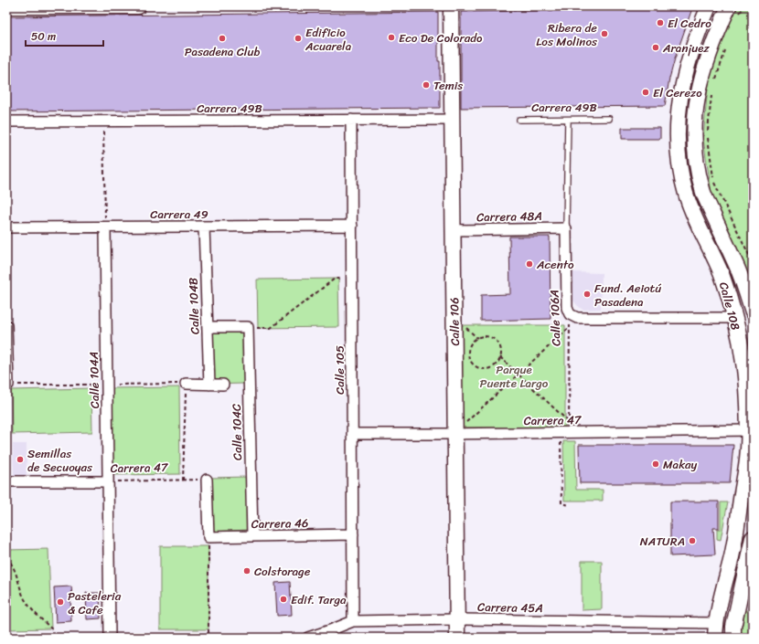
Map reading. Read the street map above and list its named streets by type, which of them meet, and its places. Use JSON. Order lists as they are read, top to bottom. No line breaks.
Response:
{"streets":{"street":["Carrera 49B","Carrera 49","Carrera 48A","Calle 104B","Calle 108","Calle 106A","Calle 106","Calle 105","Calle 104A","Carrera 47","Calle 104C","Carrera 46","Carrera 45A"]},"crossings":[["Carrera 49B","Calle 106A"],["Carrera 49B","Calle 106"],["Carrera 49B","Calle 105"],["Carrera 49","Calle 104B"],["Carrera 49","Calle 105"],["Carrera 49","Calle 104A"],["Carrera 48A","Calle 106A"],["Carrera 48A","Calle 106"],["Calle 108","Carrera 47"],["Calle 108","Carrera 45A"],["Calle 106A","Carrera 47"],["Calle 106","Carrera 47"],["Calle 106","Carrera 45A"],["Calle 105","Carrera 47"],["Calle 105","Carrera 46"],["Calle 105","Carrera 45A"],["Calle 104A","Carrera 47"],["Calle 104C","Carrera 46"]],"parks":["Parque Puente Largo"],"places":["El Cedro","Ribera de Los Molinos","Eco De Colorado","Pasadena Club","Edificio Acuarela","Aranjuez","Temis","El Cerezo","Acento","Fund. Aeiotú Pasadena","Semillas de Secuoyas","Makay","NATURA","Colstorage","Edif. Targa","Pasteleria & Cafe"],"scale_bar":"50 m"}
